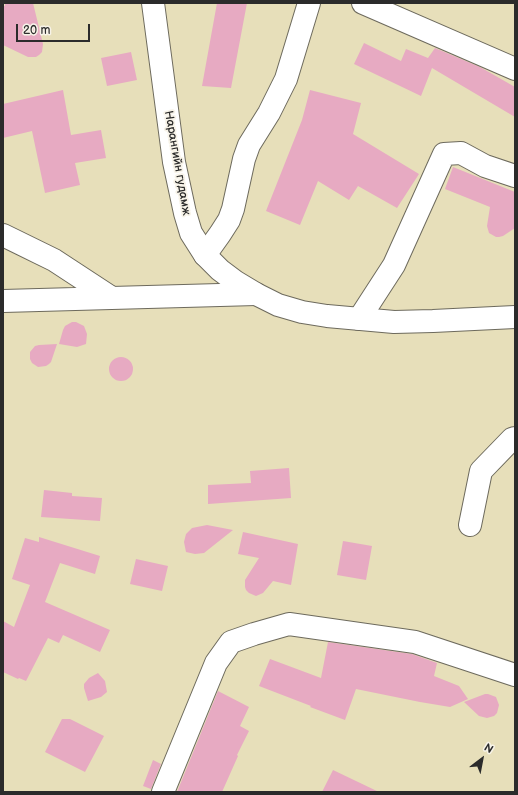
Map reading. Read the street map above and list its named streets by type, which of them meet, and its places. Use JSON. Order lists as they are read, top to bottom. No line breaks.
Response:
{"streets":{"street":["Нарангийн гудамж"]},"scale_bar":"20 m","north":"top right"}
